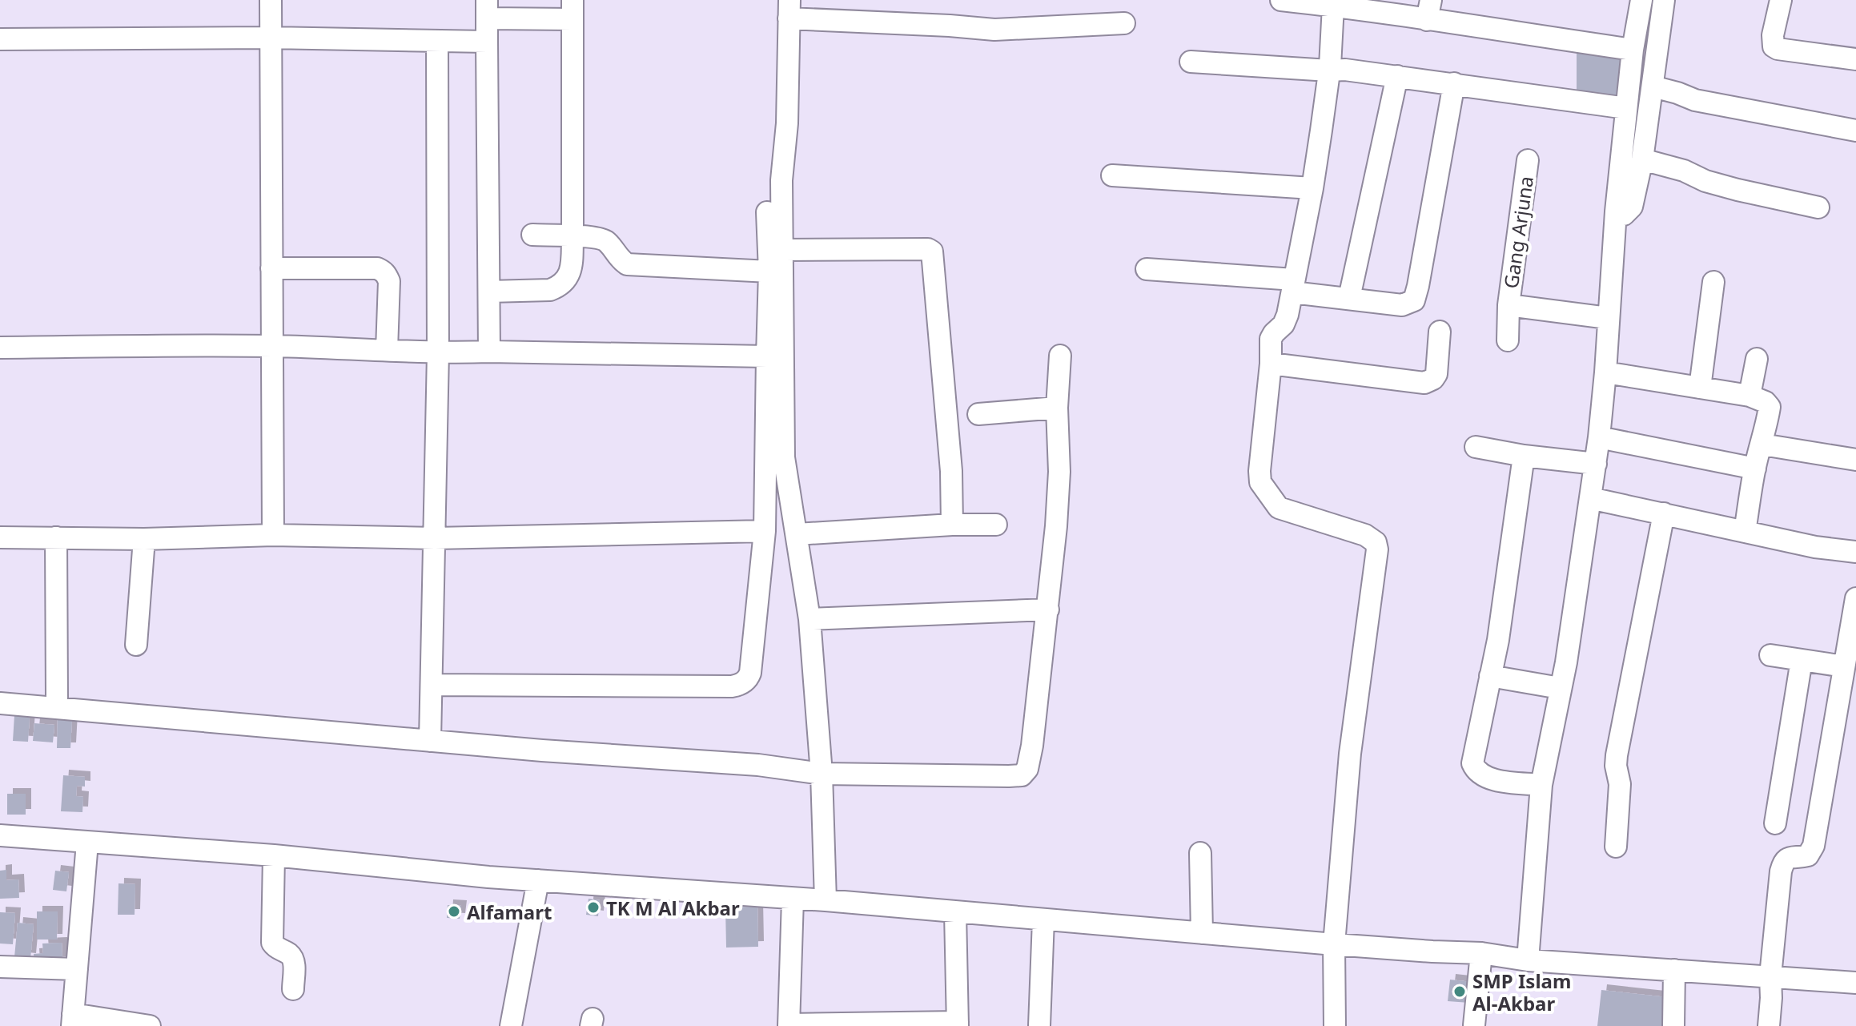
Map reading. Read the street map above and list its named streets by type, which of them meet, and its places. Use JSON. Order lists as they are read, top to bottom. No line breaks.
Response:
{"streets":{"street":["Gang Arjuna"]},"places":["TK M Al Akbar","Alfamart","SMP Islam Al-Akbar"]}
